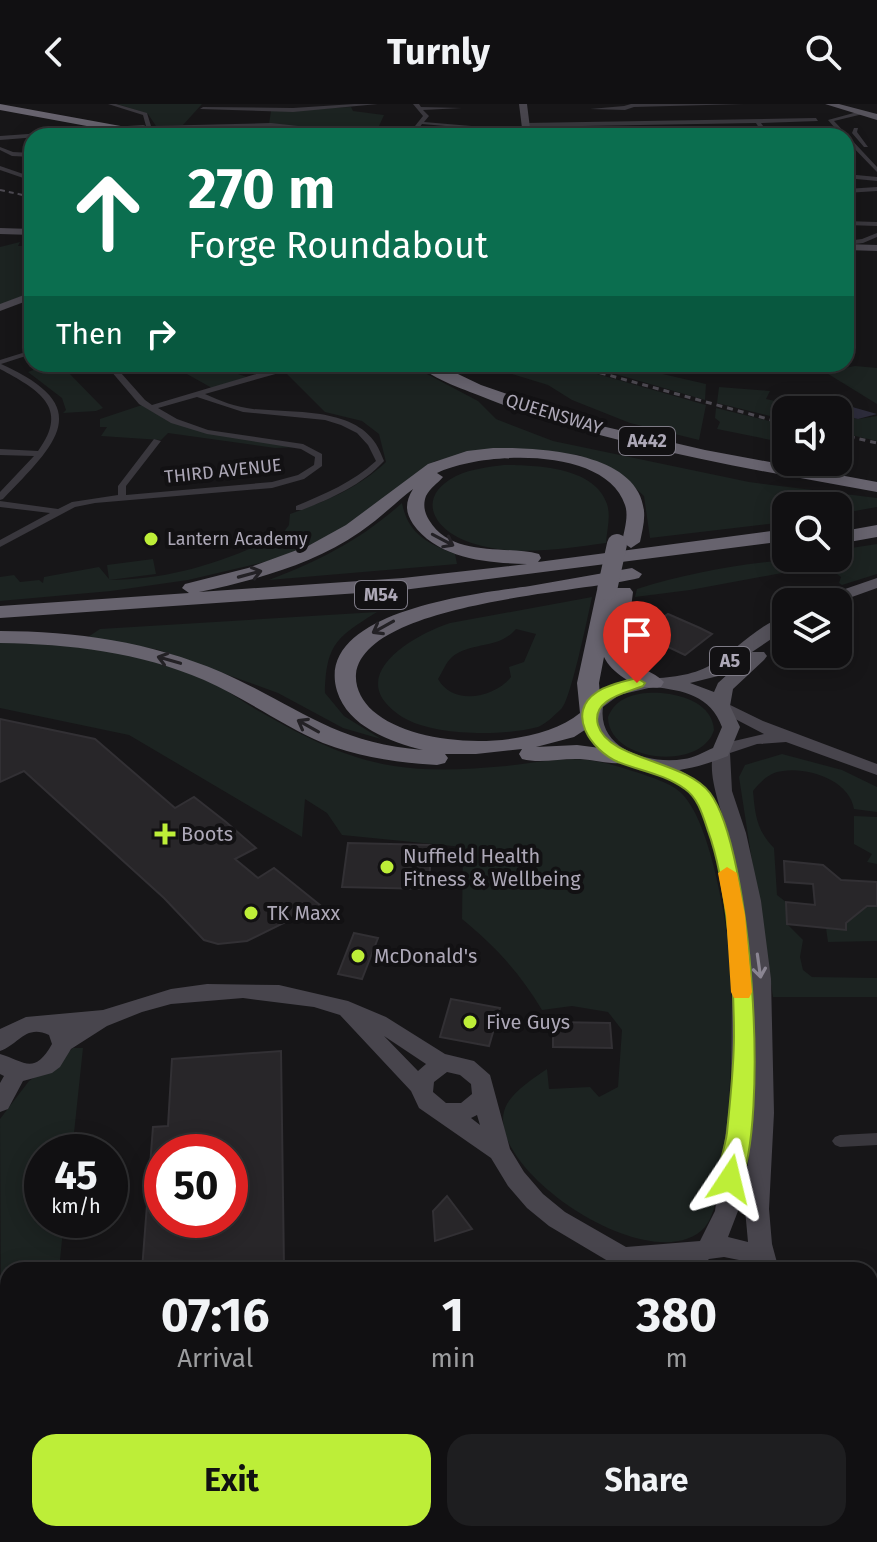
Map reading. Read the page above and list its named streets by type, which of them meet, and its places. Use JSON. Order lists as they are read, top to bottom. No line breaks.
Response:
{"streets":{"highway":["QUEENSWAY","A442","M54"],"main road":["A5"],"street":["THIRD AVENUE"]},"crossings":[["M54","A5"]],"places":{"other":["Lantern Academy","Nuffield Health Fitness & Wellbeing","TK Maxx","McDonald's","Five Guys"],"health":["Boots"]},"page":{"header":"Turnly","turn":["270 m","Forge Roundabout"],"then":"Then","speed":"45 km/h","limit":"50","eta":["07:16","Arrival","1","min","380","m"],"buttons":["Exit","Share"]}}
